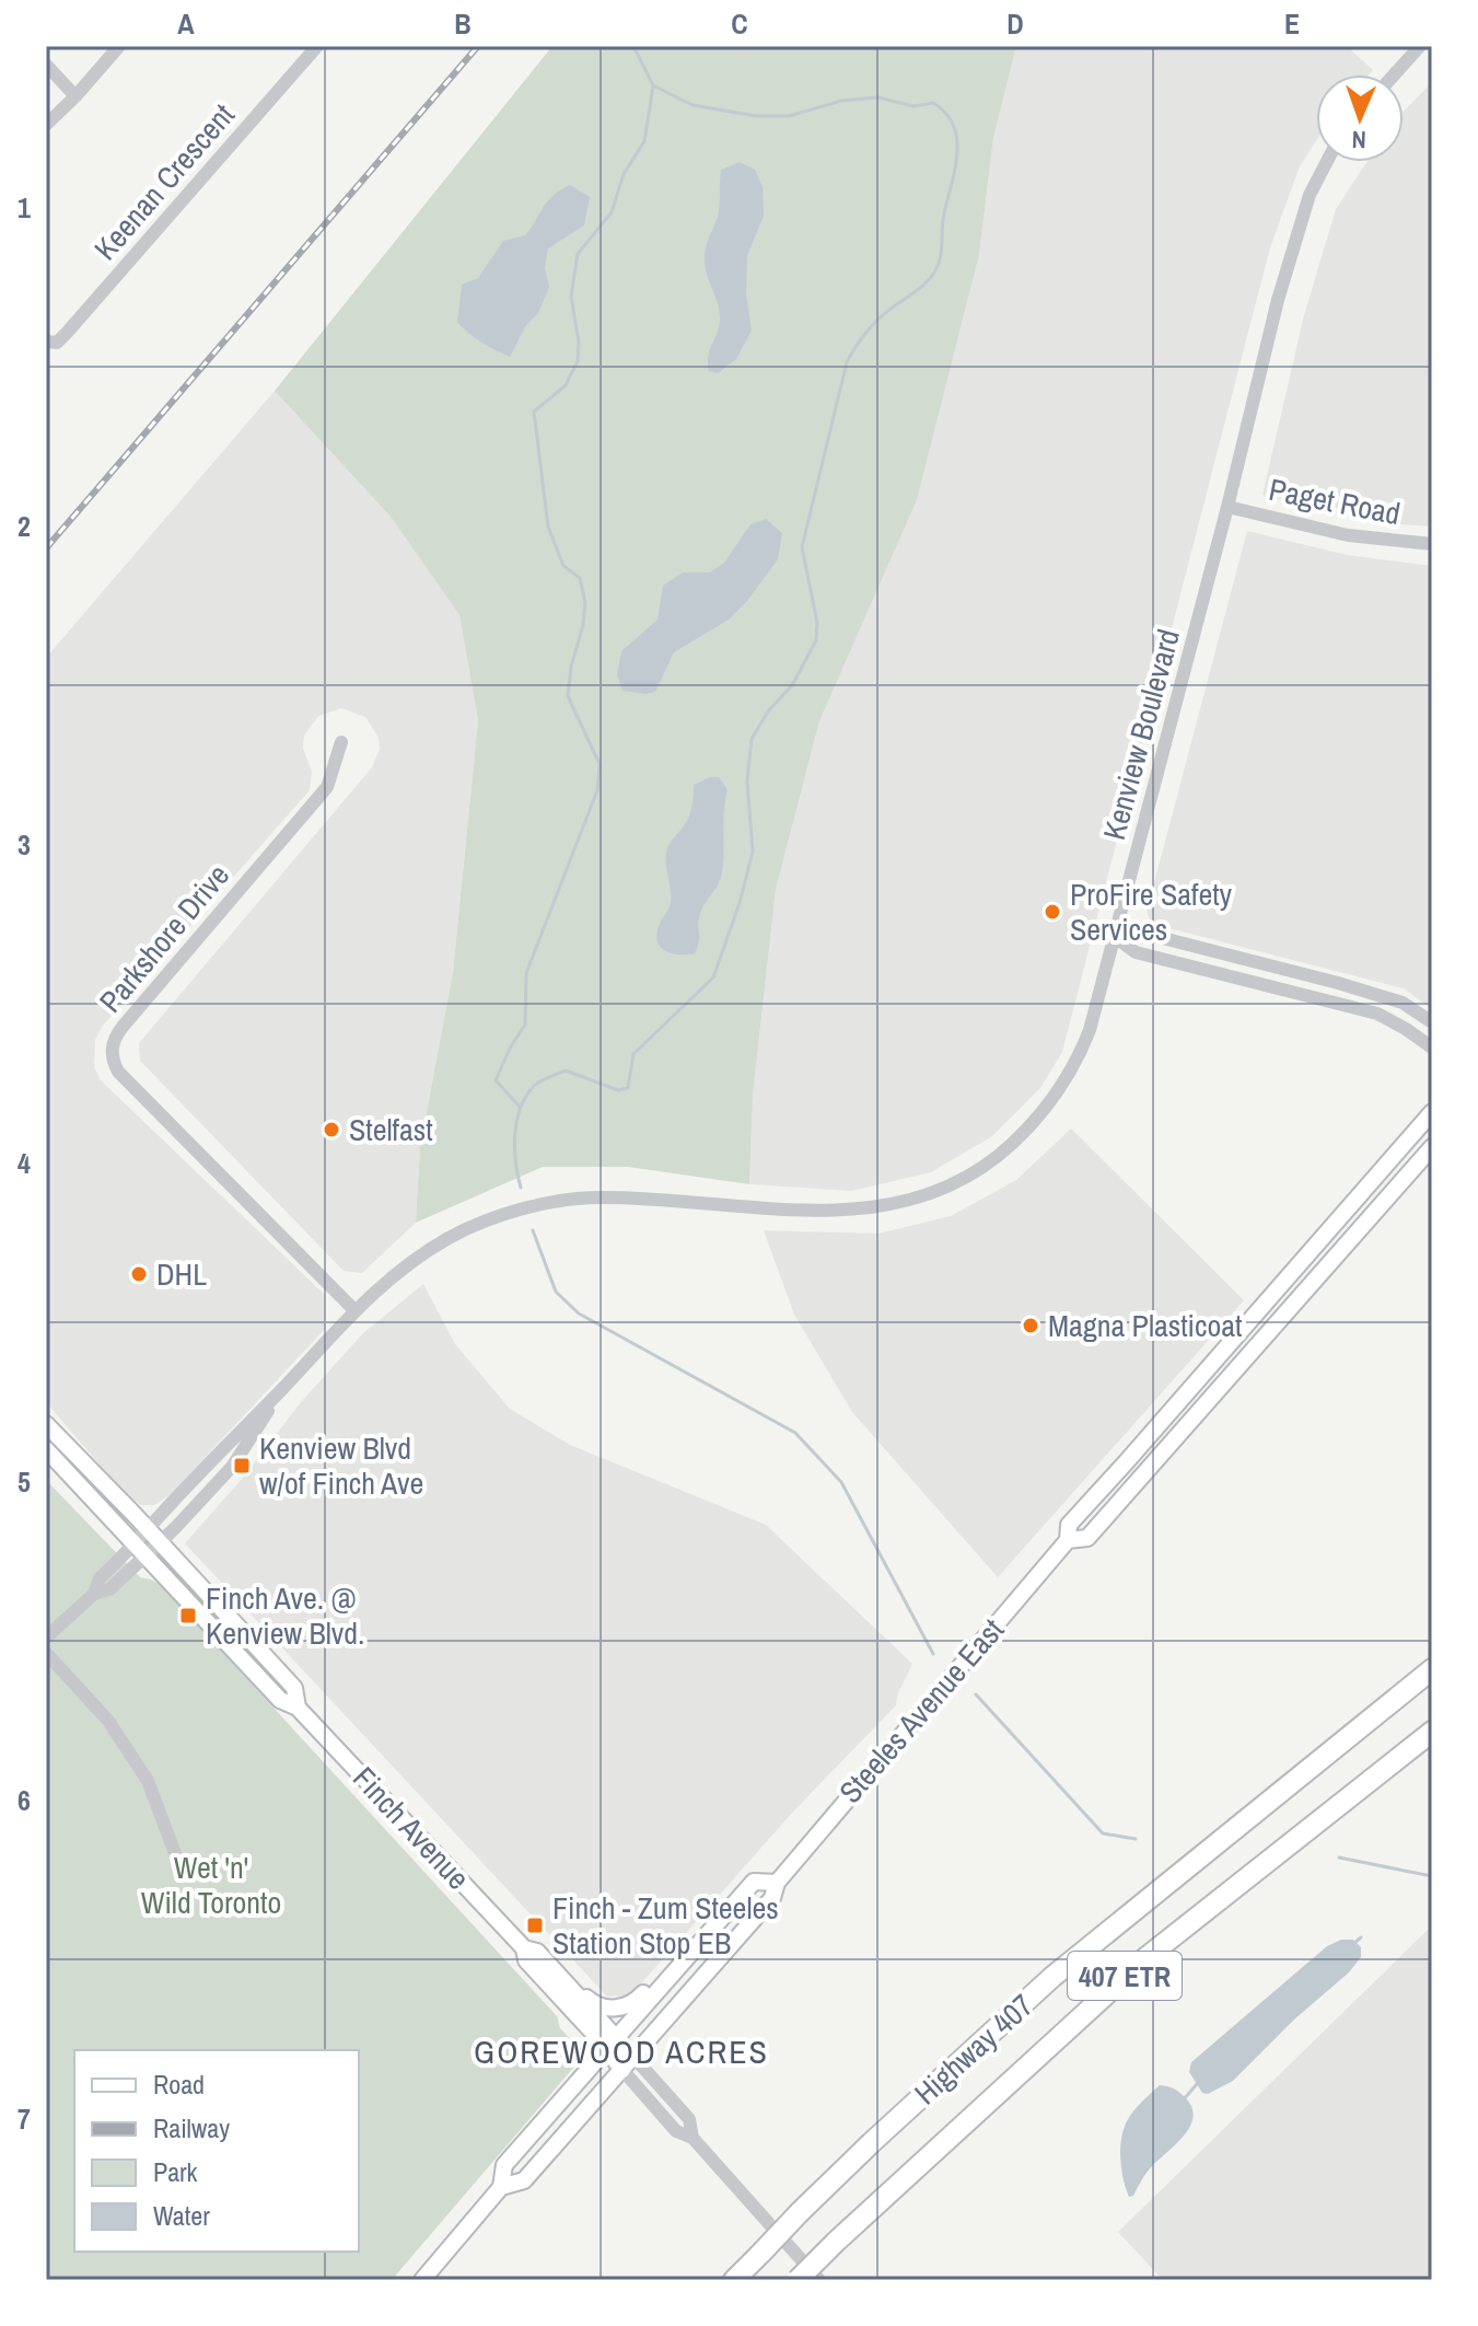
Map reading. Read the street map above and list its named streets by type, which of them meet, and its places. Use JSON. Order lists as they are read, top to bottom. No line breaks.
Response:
{"streets":{"highway":["407 ETR","Highway 407"],"main road":["Steeles Avenue East","Finch Avenue"],"street":["Keenan Crescent","Paget Road","Kenview Boulevard","Parkshore Drive"]},"crossings":[["Paget Road","Kenview Boulevard"],["Kenview Boulevard","Parkshore Drive"],["Kenview Boulevard","Finch Avenue"],["Steeles Avenue East","Finch Avenue"]],"districts":["GOREWOOD ACRES"],"parks":["Wet 'n' Wild Toronto"],"places":{"other":["ProFire Safety Services","Stelfast","DHL","Magna Plasticoat"],"transit":["Kenview Blvd w/of Finch Ave","Finch Ave. @ Kenview Blvd.","Finch - Zum Steeles Station Stop EB"]},"legend":["Road","Railway","Park","Water"],"north":"bottom","grid":{"columns":["A","B","C","D","E"],"rows":["1","2","3","4","5","6","7"]}}
